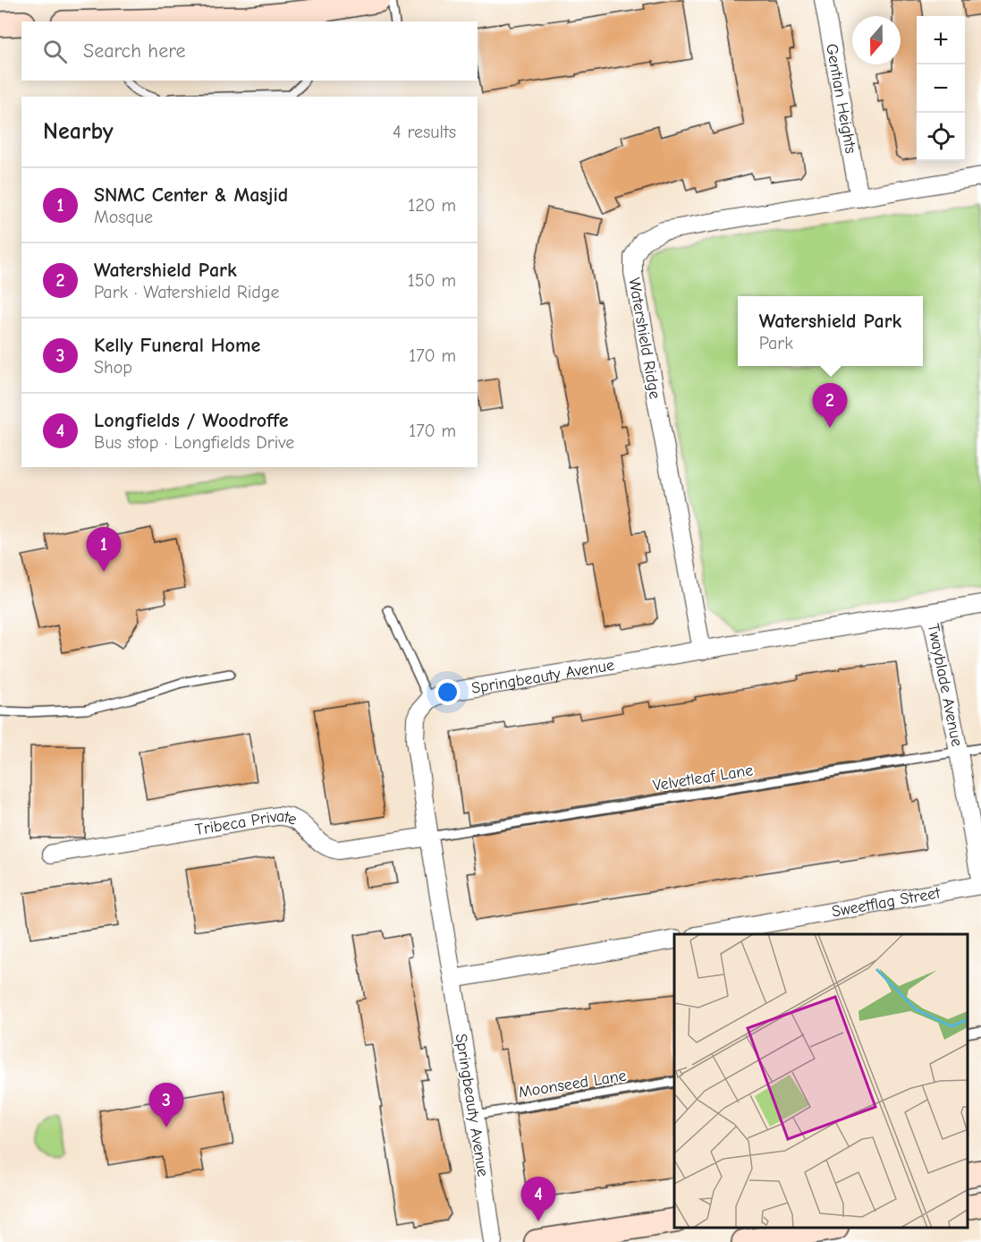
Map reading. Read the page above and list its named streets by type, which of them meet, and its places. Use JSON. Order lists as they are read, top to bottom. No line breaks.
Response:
{"streets":{"street":["Gentian Heights","Watershield Ridge","Springbeauty Avenue","Twayblade Avenue","Tribeca Private","Sweetflag Street"],"lane":["Velvetleaf Lane","Moonseed Lane"]},"crossings":[["Gentian Heights","Watershield Ridge"],["Watershield Ridge","Springbeauty Avenue"],["Springbeauty Avenue","Twayblade Avenue"],["Springbeauty Avenue","Velvetleaf Lane"],["Springbeauty Avenue","Tribeca Private"],["Springbeauty Avenue","Moonseed Lane"],["Twayblade Avenue","Velvetleaf Lane"],["Twayblade Avenue","Sweetflag Street"],["Velvetleaf Lane","Tribeca Private"]],"north":"bottom","page":{"map_buttons":["+","−"],"search":"Search here","heading":["Nearby","4 results"],"list":[{"mark":"1","name":"SNMC Center & Masjid","note":"Mosque","value":"120 m"},{"mark":"2","name":"Watershield Park","note":"Park · Watershield Ridge","value":"150 m"},{"mark":"3","name":"Kelly Funeral Home","note":"Shop","value":"170 m"},{"mark":"4","name":"Longfields / Woodroffe","note":"Bus stop · Longfields Drive","value":"170 m"}],"popup":["Watershield Park","Park"],"pins":["2","1","3","4"]}}
